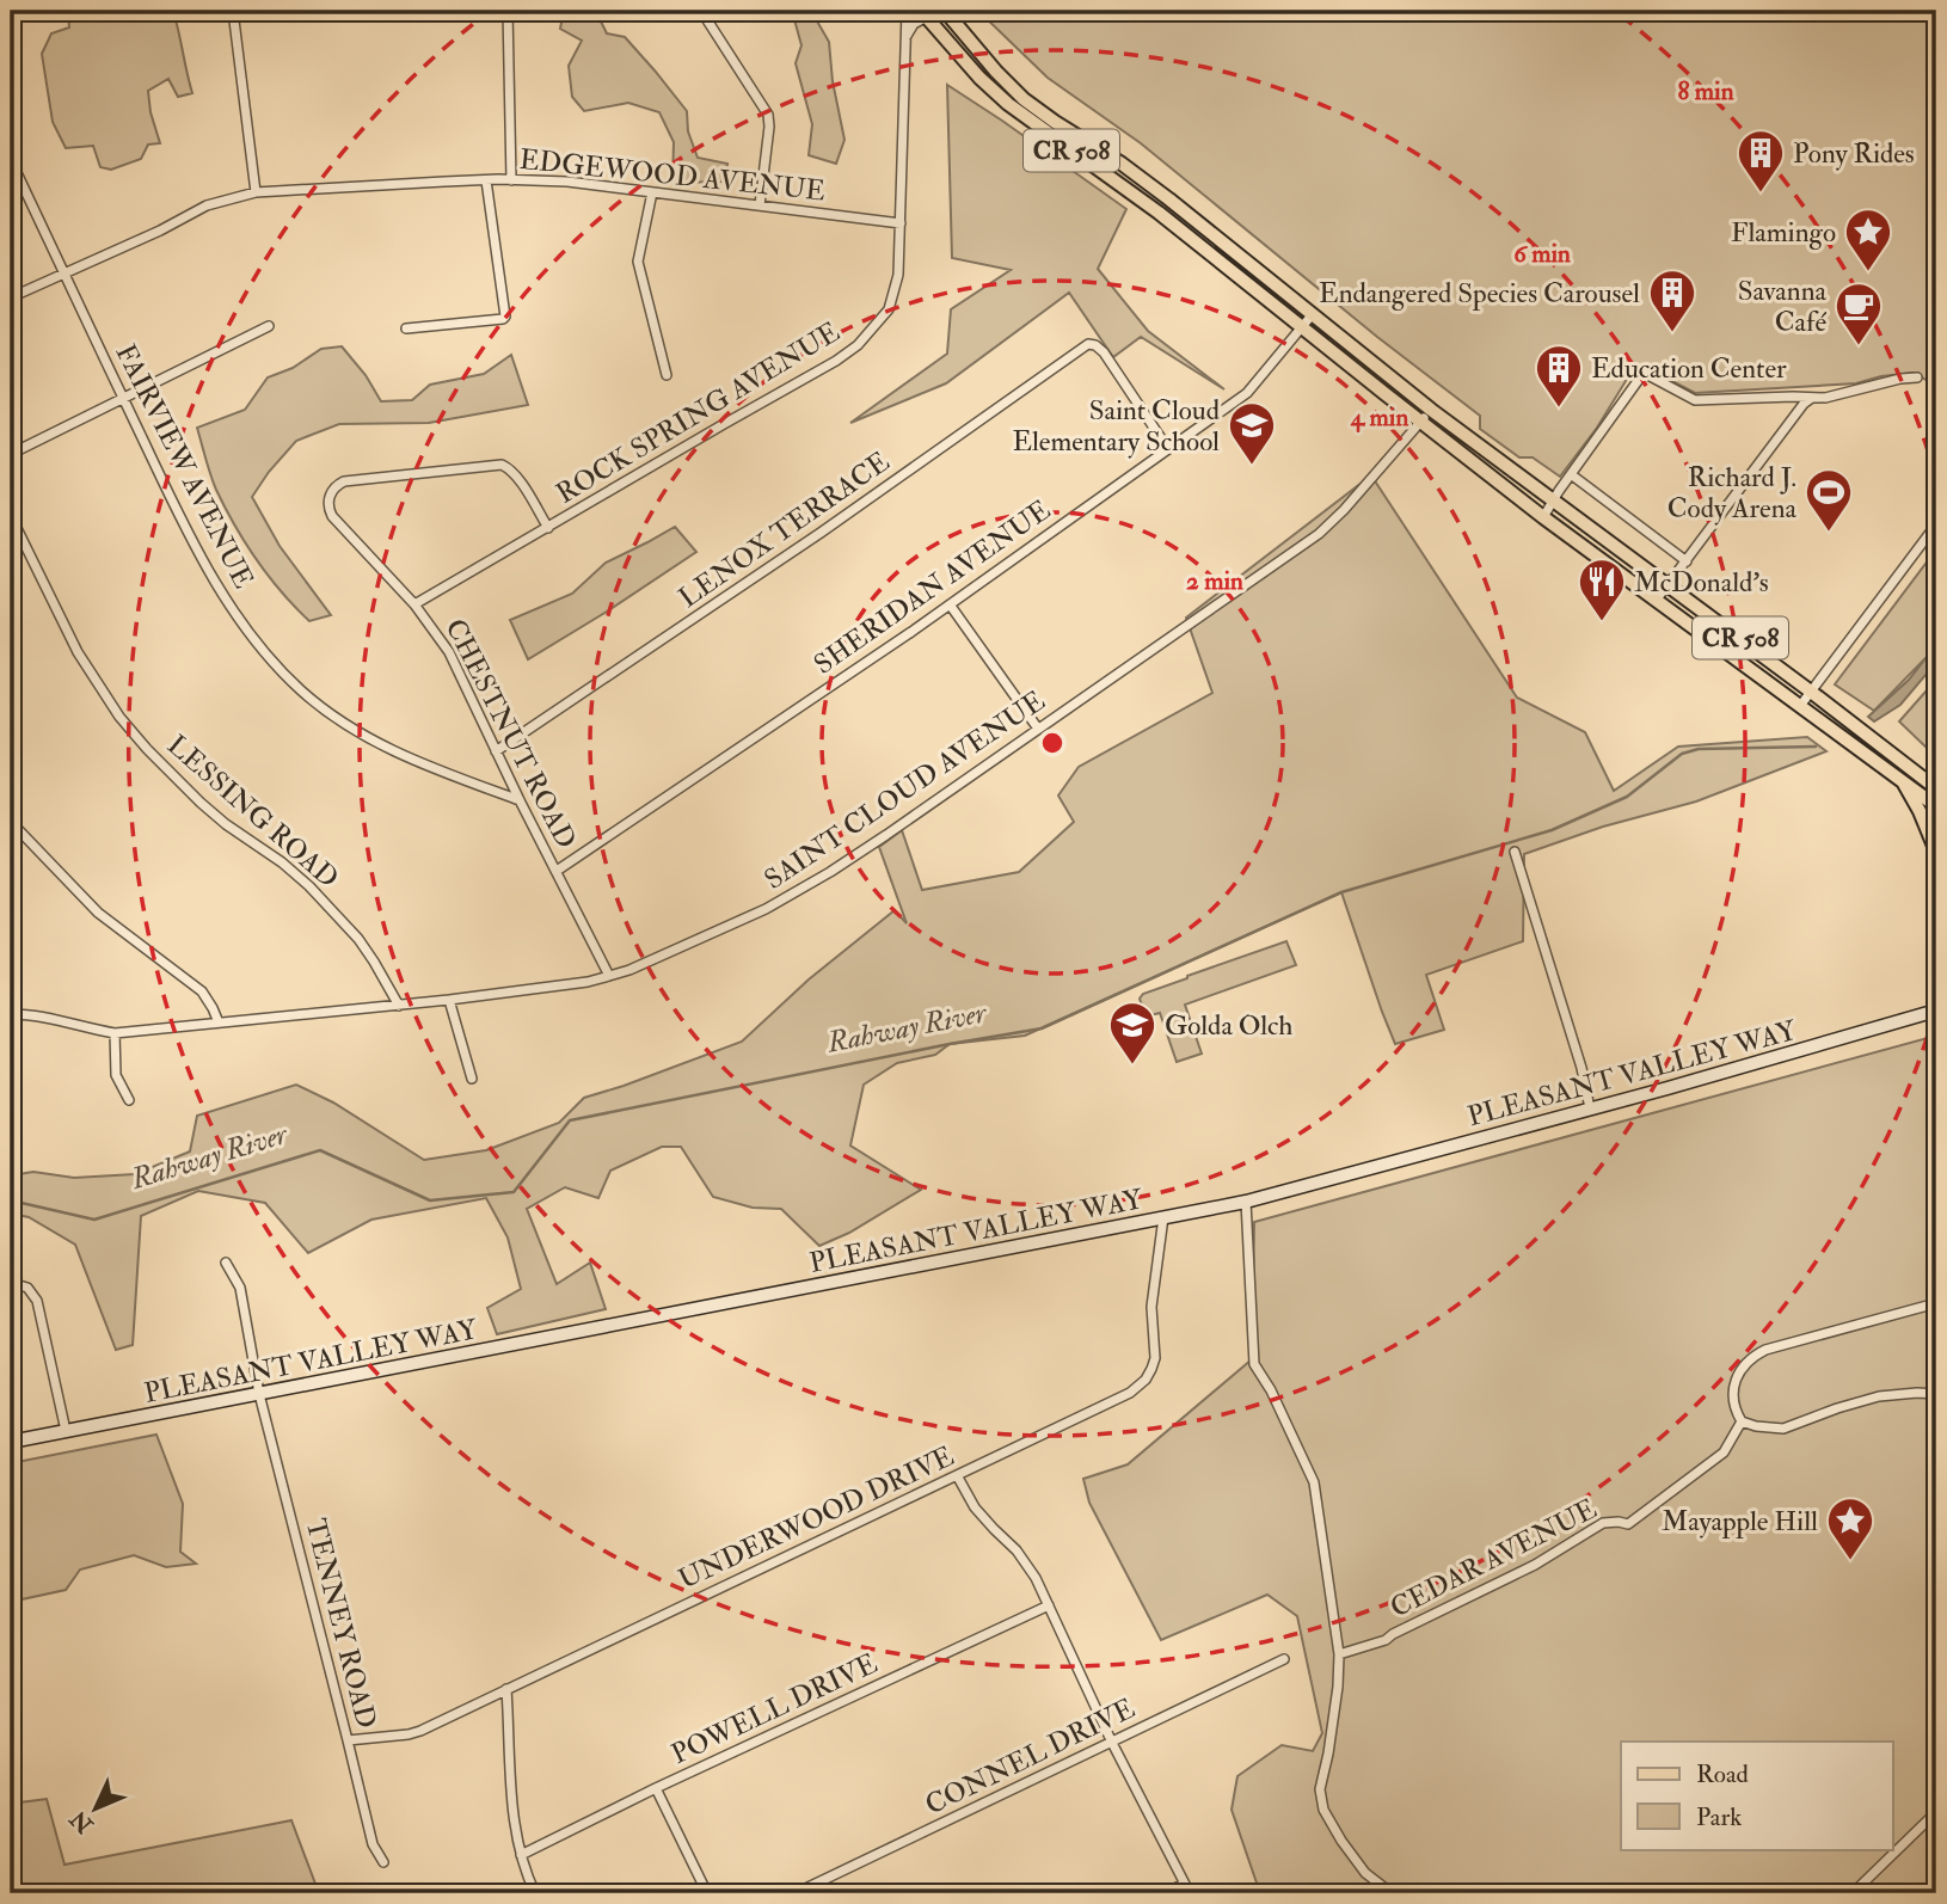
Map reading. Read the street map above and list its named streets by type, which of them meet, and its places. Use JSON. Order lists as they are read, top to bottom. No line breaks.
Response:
{"streets":{"main road":["CR 508","PLEASANT VALLEY WAY"],"street":["EDGEWOOD AVENUE","ROCK SPRING AVENUE","FAIRVIEW AVENUE","LENOX TERRACE","SHERIDAN AVENUE","CHESTNUT ROAD","SAINT CLOUD AVENUE","LESSING ROAD","UNDERWOOD DRIVE","CEDAR AVENUE","TENNEY ROAD","POWELL DRIVE","CONNEL DRIVE"]},"crossings":[["CR 508","SHERIDAN AVENUE"],["CR 508","SAINT CLOUD AVENUE"],["EDGEWOOD AVENUE","ROCK SPRING AVENUE"],["EDGEWOOD AVENUE","FAIRVIEW AVENUE"],["ROCK SPRING AVENUE","CHESTNUT ROAD"],["FAIRVIEW AVENUE","CHESTNUT ROAD"],["LENOX TERRACE","SHERIDAN AVENUE"],["LENOX TERRACE","CHESTNUT ROAD"],["SHERIDAN AVENUE","CHESTNUT ROAD"],["CHESTNUT ROAD","SAINT CLOUD AVENUE"],["SAINT CLOUD AVENUE","LESSING ROAD"],["PLEASANT VALLEY WAY","UNDERWOOD DRIVE"],["PLEASANT VALLEY WAY","TENNEY ROAD"],["UNDERWOOD DRIVE","TENNEY ROAD"]],"water":["Rahway River"],"places":{"building":["Pony Rides","Endangered Species Carousel","Education Center"],"place":["Flamingo","Mayapple Hill"],"cafe":["Savanna Café"],"school or university":["Saint Cloud Elementary School","Golda Olch"],"sports":["Richard J. Cody Arena"],"restaurant":["McDonald's"]},"legend":["Road","Park"],"north":"bottom left","rings":["8 min","6 min","4 min","2 min"]}
